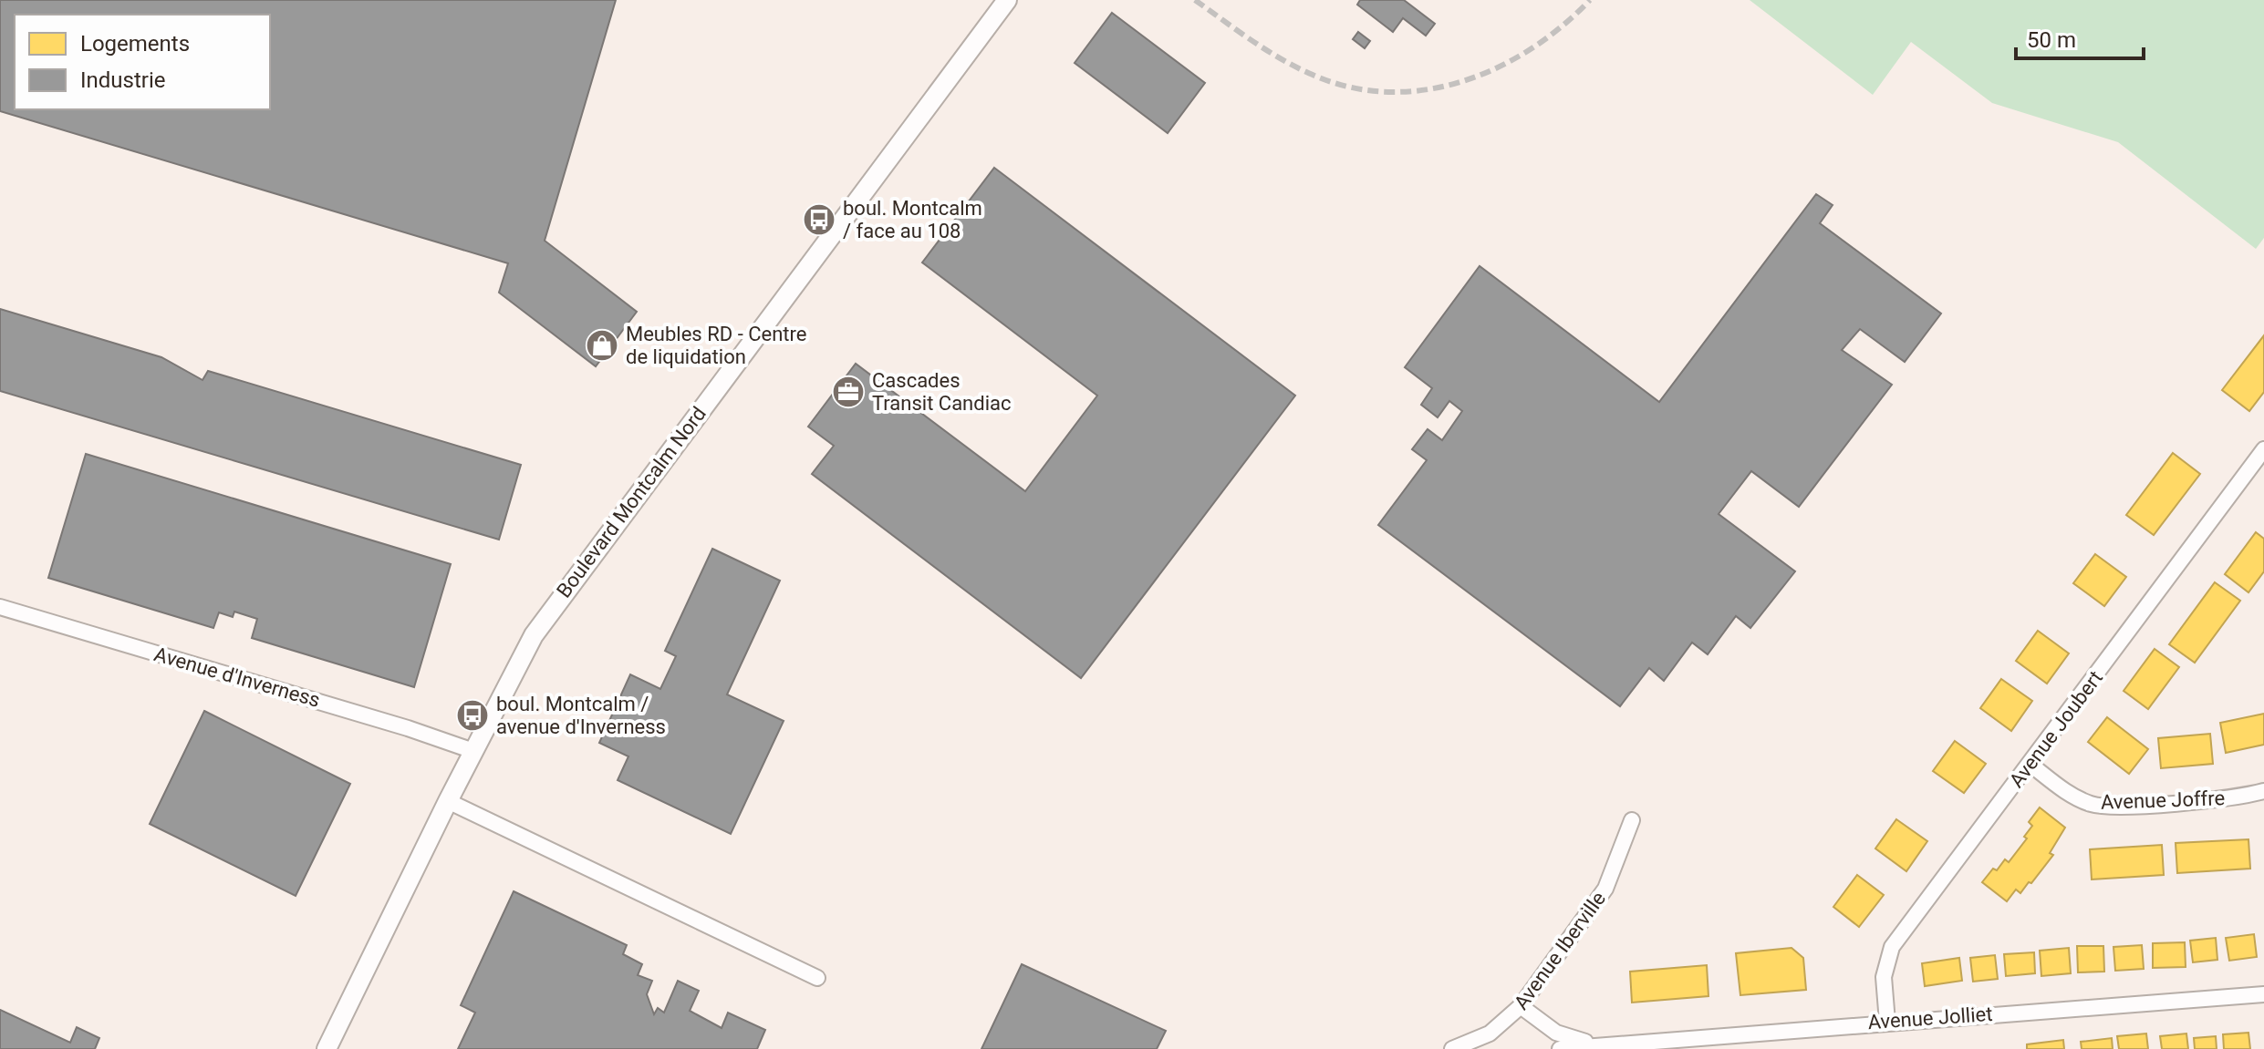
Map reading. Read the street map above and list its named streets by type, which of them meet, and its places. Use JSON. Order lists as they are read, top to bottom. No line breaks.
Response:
{"streets":{"street":["Boulevard Montcalm Nord","Avenue d'Inverness","Avenue Joubert","Avenue Joffre","Avenue Iberville","Avenue Jolliet"]},"crossings":[["Boulevard Montcalm Nord","Avenue d'Inverness"],["Avenue Joubert","Avenue Joffre"],["Avenue Joubert","Avenue Jolliet"],["Avenue Iberville","Avenue Jolliet"]],"places":{"bus stop":["boul. Montcalm / face au 108","boul. Montcalm / avenue d'Inverness"],"shop":["Meubles RD - Centre de liquidation"],"office":["Cascades Transit Candiac"]},"legend":["Logements","Industrie"],"scale_bar":"50 m"}
